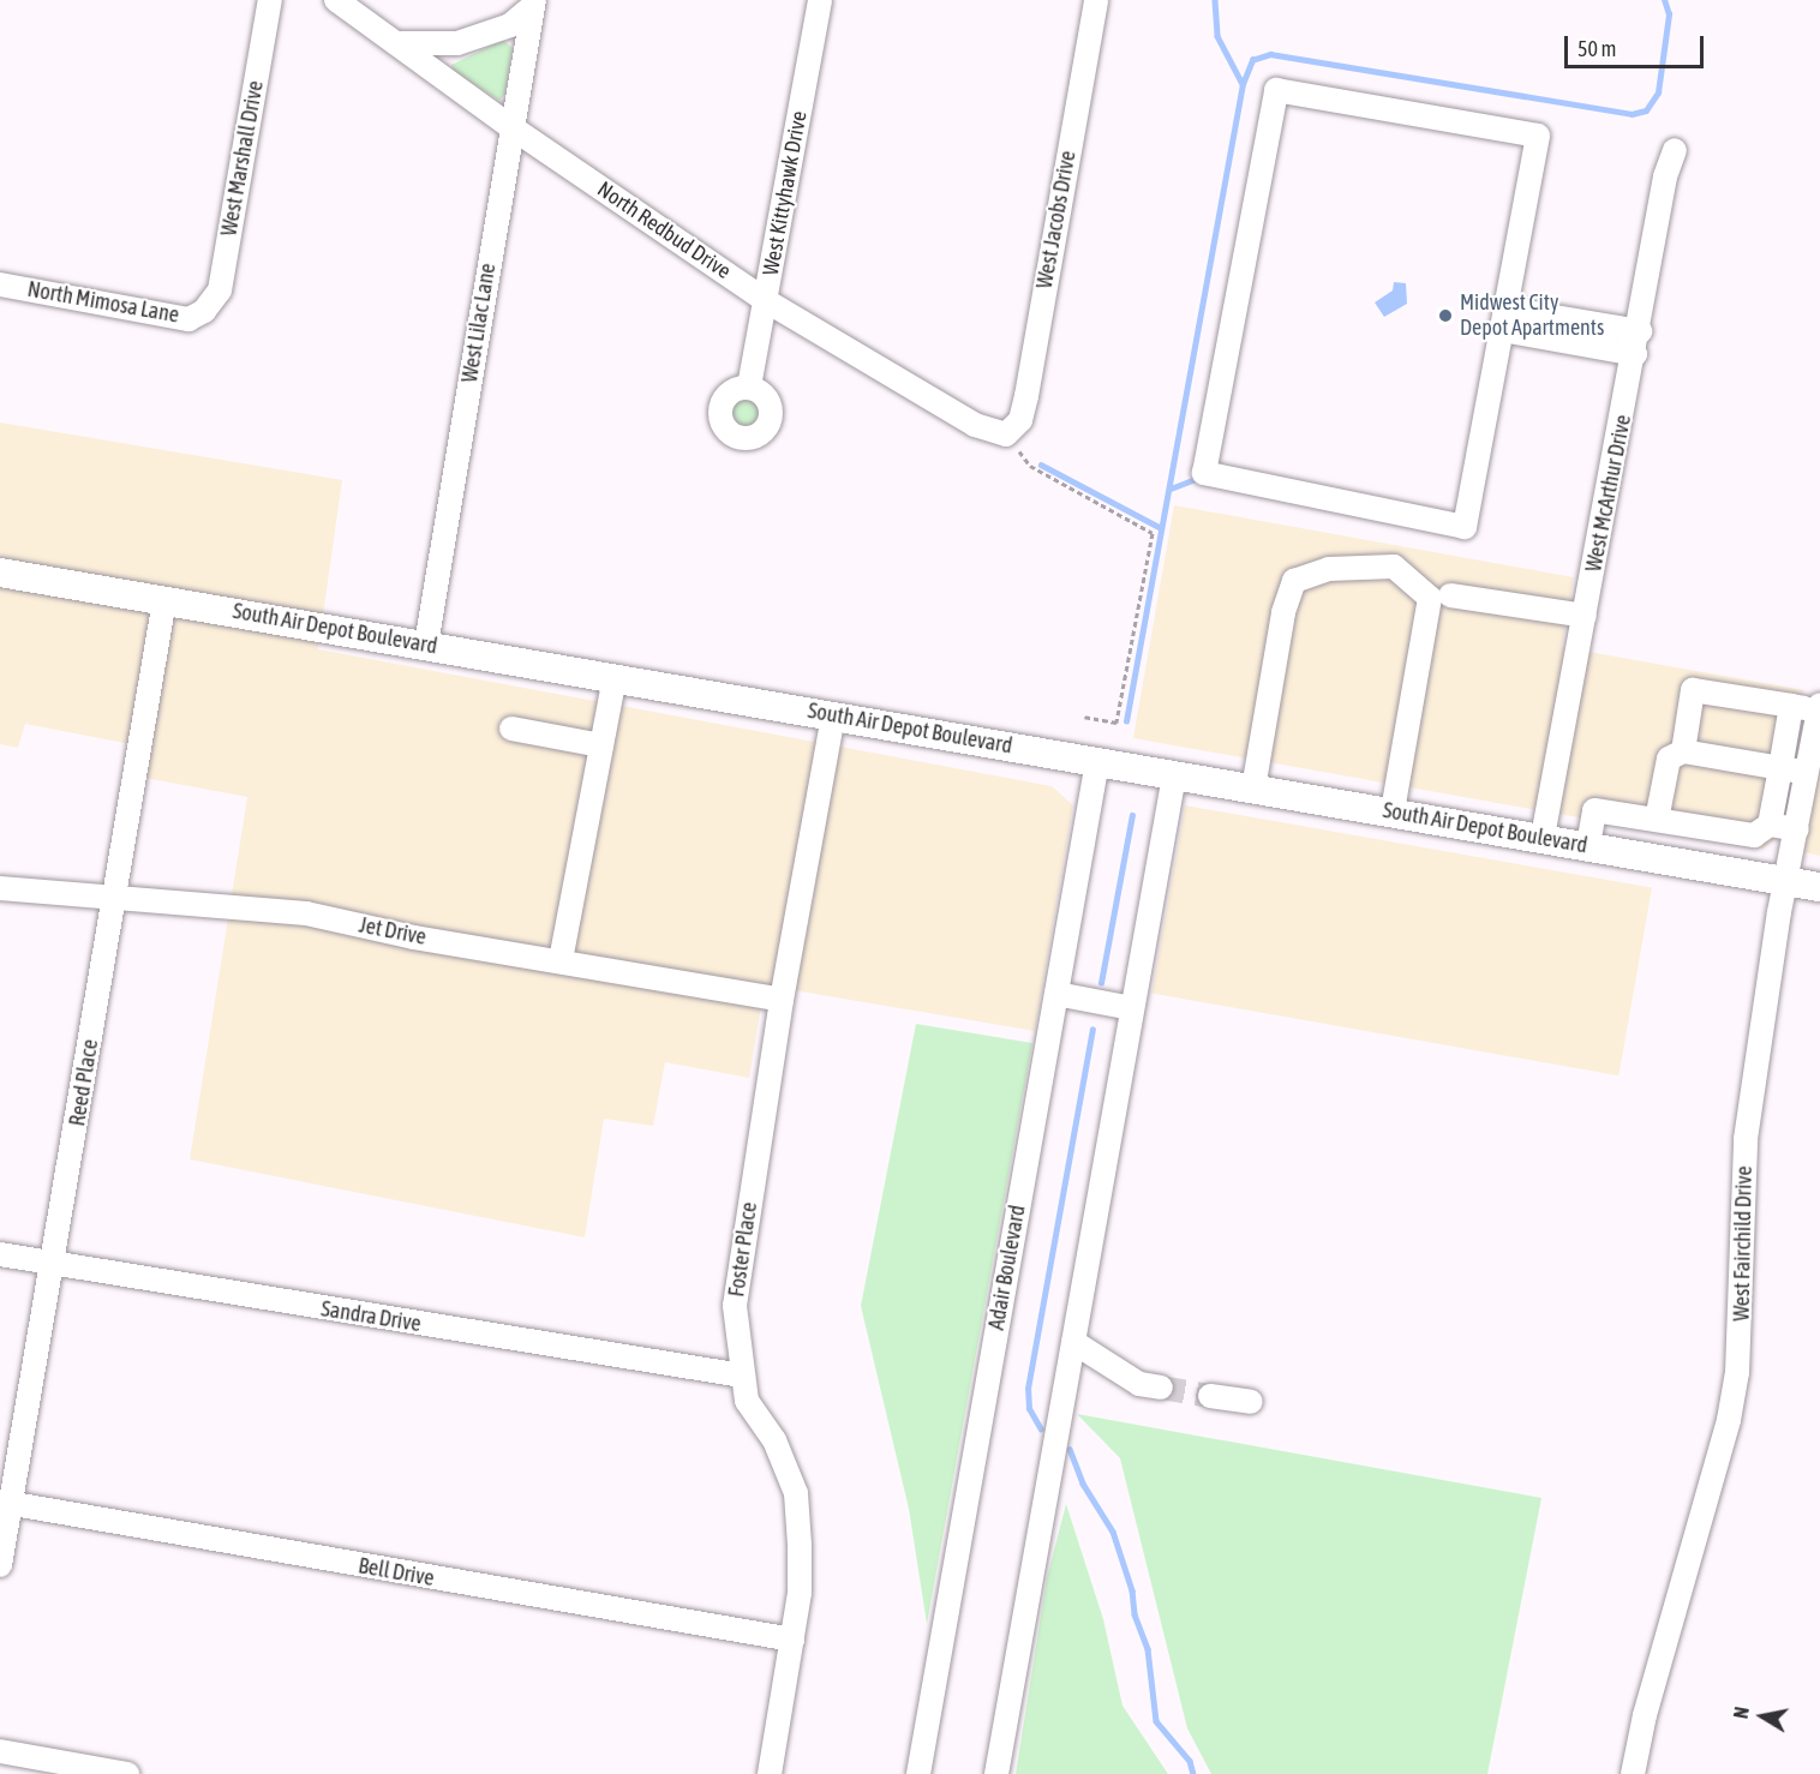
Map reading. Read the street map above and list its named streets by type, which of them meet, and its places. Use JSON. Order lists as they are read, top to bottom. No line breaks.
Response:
{"streets":{"main road":["South Air Depot Boulevard"],"street":["West Marshall Drive","West Kittyhawk Drive","West Jacobs Drive","North Redbud Drive","North Mimosa Lane","West Lilac Lane","West McArthur Drive","Jet Drive","Reed Place","West Fairchild Drive","Foster Place","Adair Boulevard","Sandra Drive","Bell Drive"]},"crossings":[["West Marshall Drive","North Mimosa Lane"],["West Kittyhawk Drive","North Redbud Drive"],["West Jacobs Drive","North Redbud Drive"],["North Redbud Drive","West Lilac Lane"],["West Lilac Lane","South Air Depot Boulevard"],["West McArthur Drive","South Air Depot Boulevard"],["South Air Depot Boulevard","Reed Place"],["South Air Depot Boulevard","West Fairchild Drive"],["South Air Depot Boulevard","Foster Place"],["South Air Depot Boulevard","Adair Boulevard"],["Jet Drive","Reed Place"],["Jet Drive","Foster Place"],["Reed Place","Sandra Drive"],["Reed Place","Bell Drive"],["Foster Place","Sandra Drive"],["Foster Place","Bell Drive"]],"places":["Midwest City Depot Apartments"],"scale_bar":"50 m","north":"left"}
